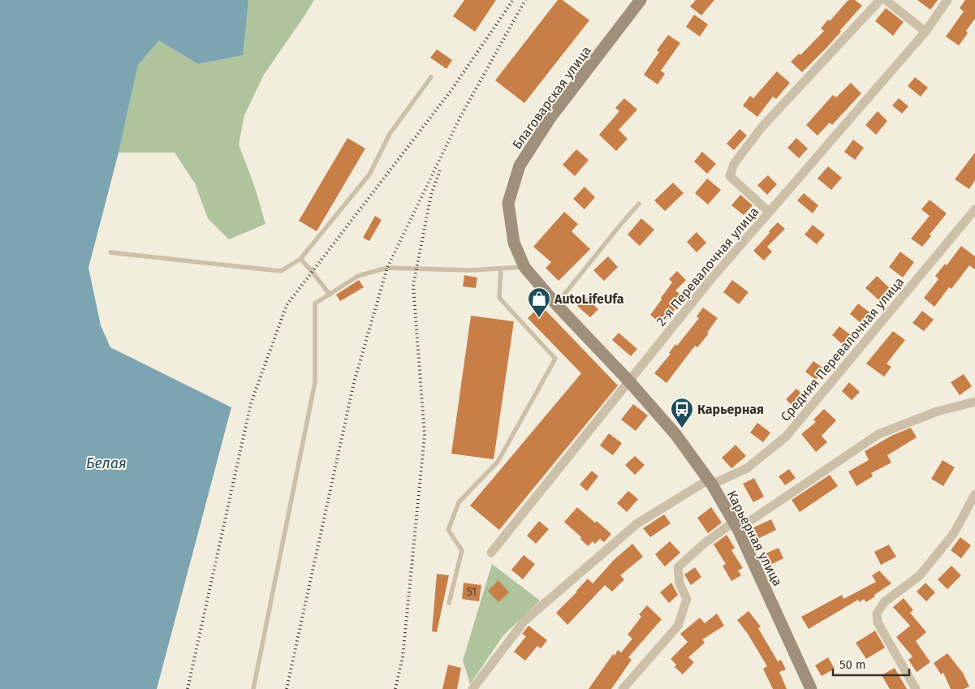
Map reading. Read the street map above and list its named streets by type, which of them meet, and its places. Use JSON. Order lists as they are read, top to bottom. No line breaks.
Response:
{"streets":{"street":["Благоварская улица","2-я Перевалочная улица","Средняя Перевалочная улица","Карьерная улица"]},"crossings":[["Благоварская улица","Карьерная улица"],["2-я Перевалочная улица","Карьерная улица"],["Средняя Перевалочная улица","Карьерная улица"]],"water":["Белая"],"places":{"shop":["AutoLifeUfa"],"bus stop":["Карьерная"]},"house_numbers":["51"],"scale_bar":"50 m"}
